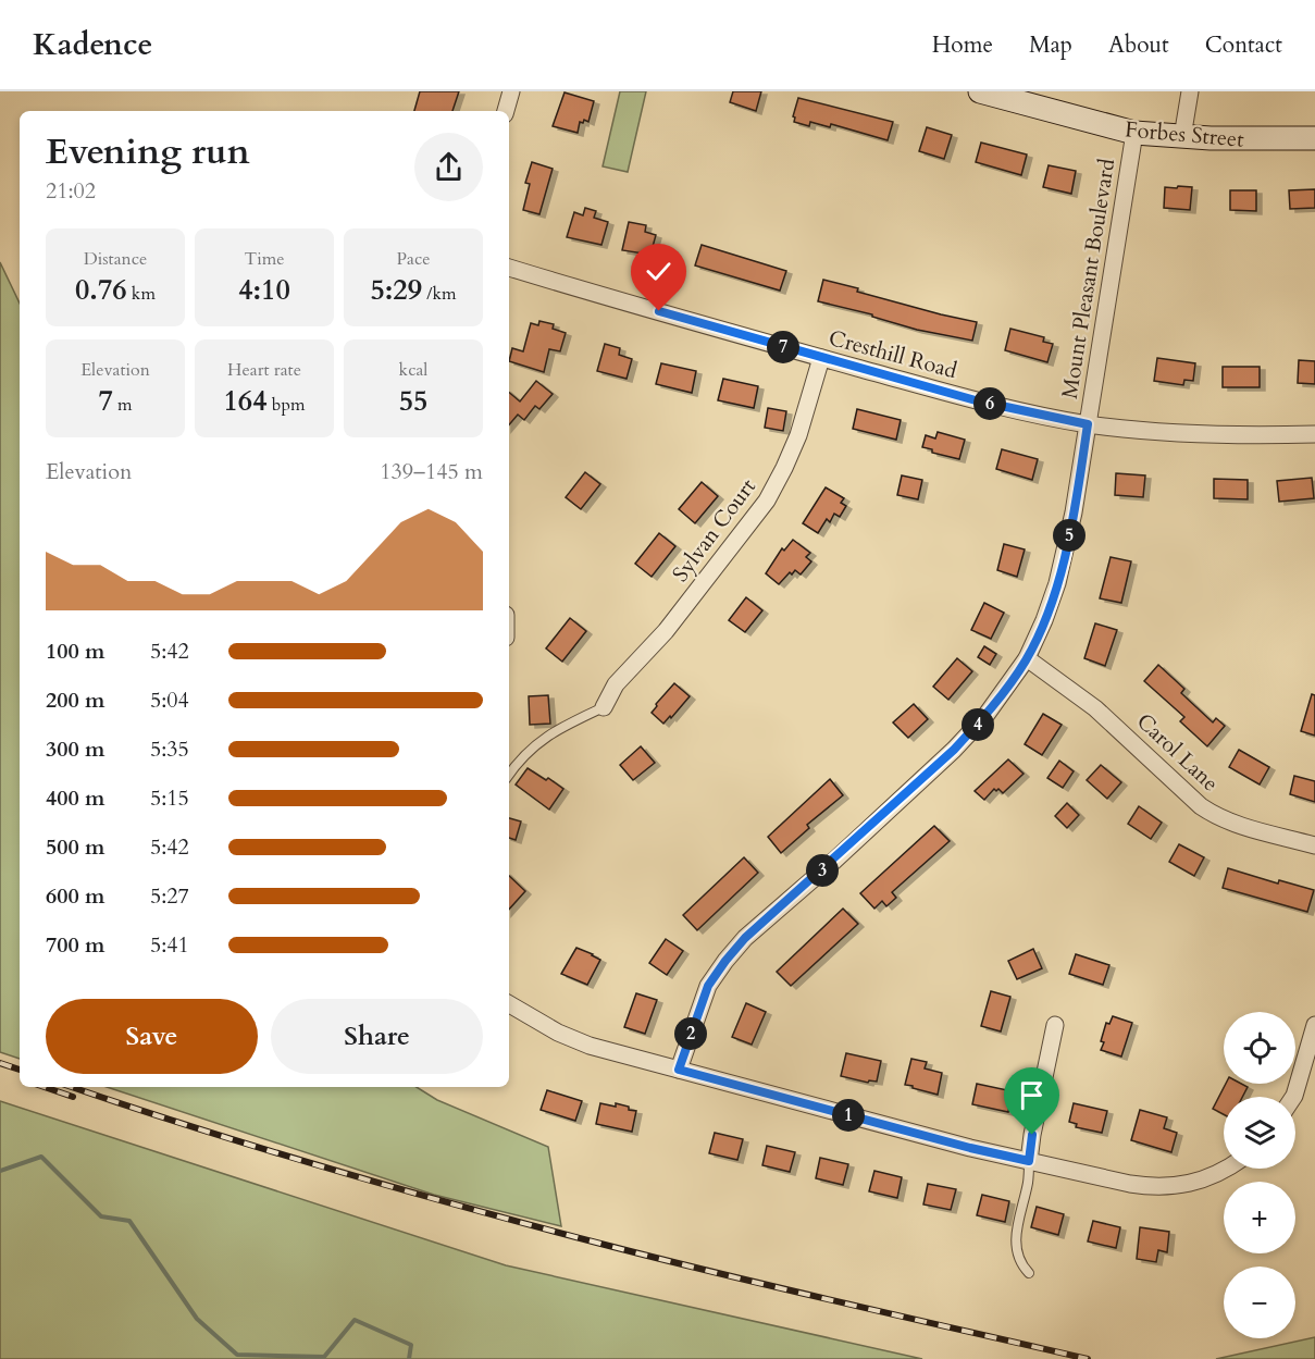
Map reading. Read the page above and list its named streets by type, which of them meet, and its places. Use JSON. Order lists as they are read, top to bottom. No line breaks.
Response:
{"streets":{"street":["Forbes Street","Mount Pleasant Boulevard","Cresthill Road","Sylvan Court","Carol Lane"]},"crossings":[["Forbes Street","Mount Pleasant Boulevard"],["Mount Pleasant Boulevard","Cresthill Road"],["Mount Pleasant Boulevard","Carol Lane"],["Cresthill Road","Sylvan Court"]],"page":{"header":"Kadence","nav":["Home","Map","About","Contact"],"heading":["Evening run","21:02"],"stats":[["Distance","0.76 km"],["Time","4:10"],["Pace","5:29 /km"],["Elevation","7 m"],["Heart rate","164 bpm"],["kcal","55"]],"pins":["7","6","5","4","3","2","1"],"chart":["Elevation","139–145 m"],"list":[{"name":"100 m","note":"5:42"},{"name":"200 m","note":"5:04"},{"name":"300 m","note":"5:35"},{"name":"400 m","note":"5:15"},{"name":"500 m","note":"5:42"},{"name":"600 m","note":"5:27"},{"name":"700 m","note":"5:41"}],"buttons":["Save","Share"],"map_buttons":["+","−"]}}
